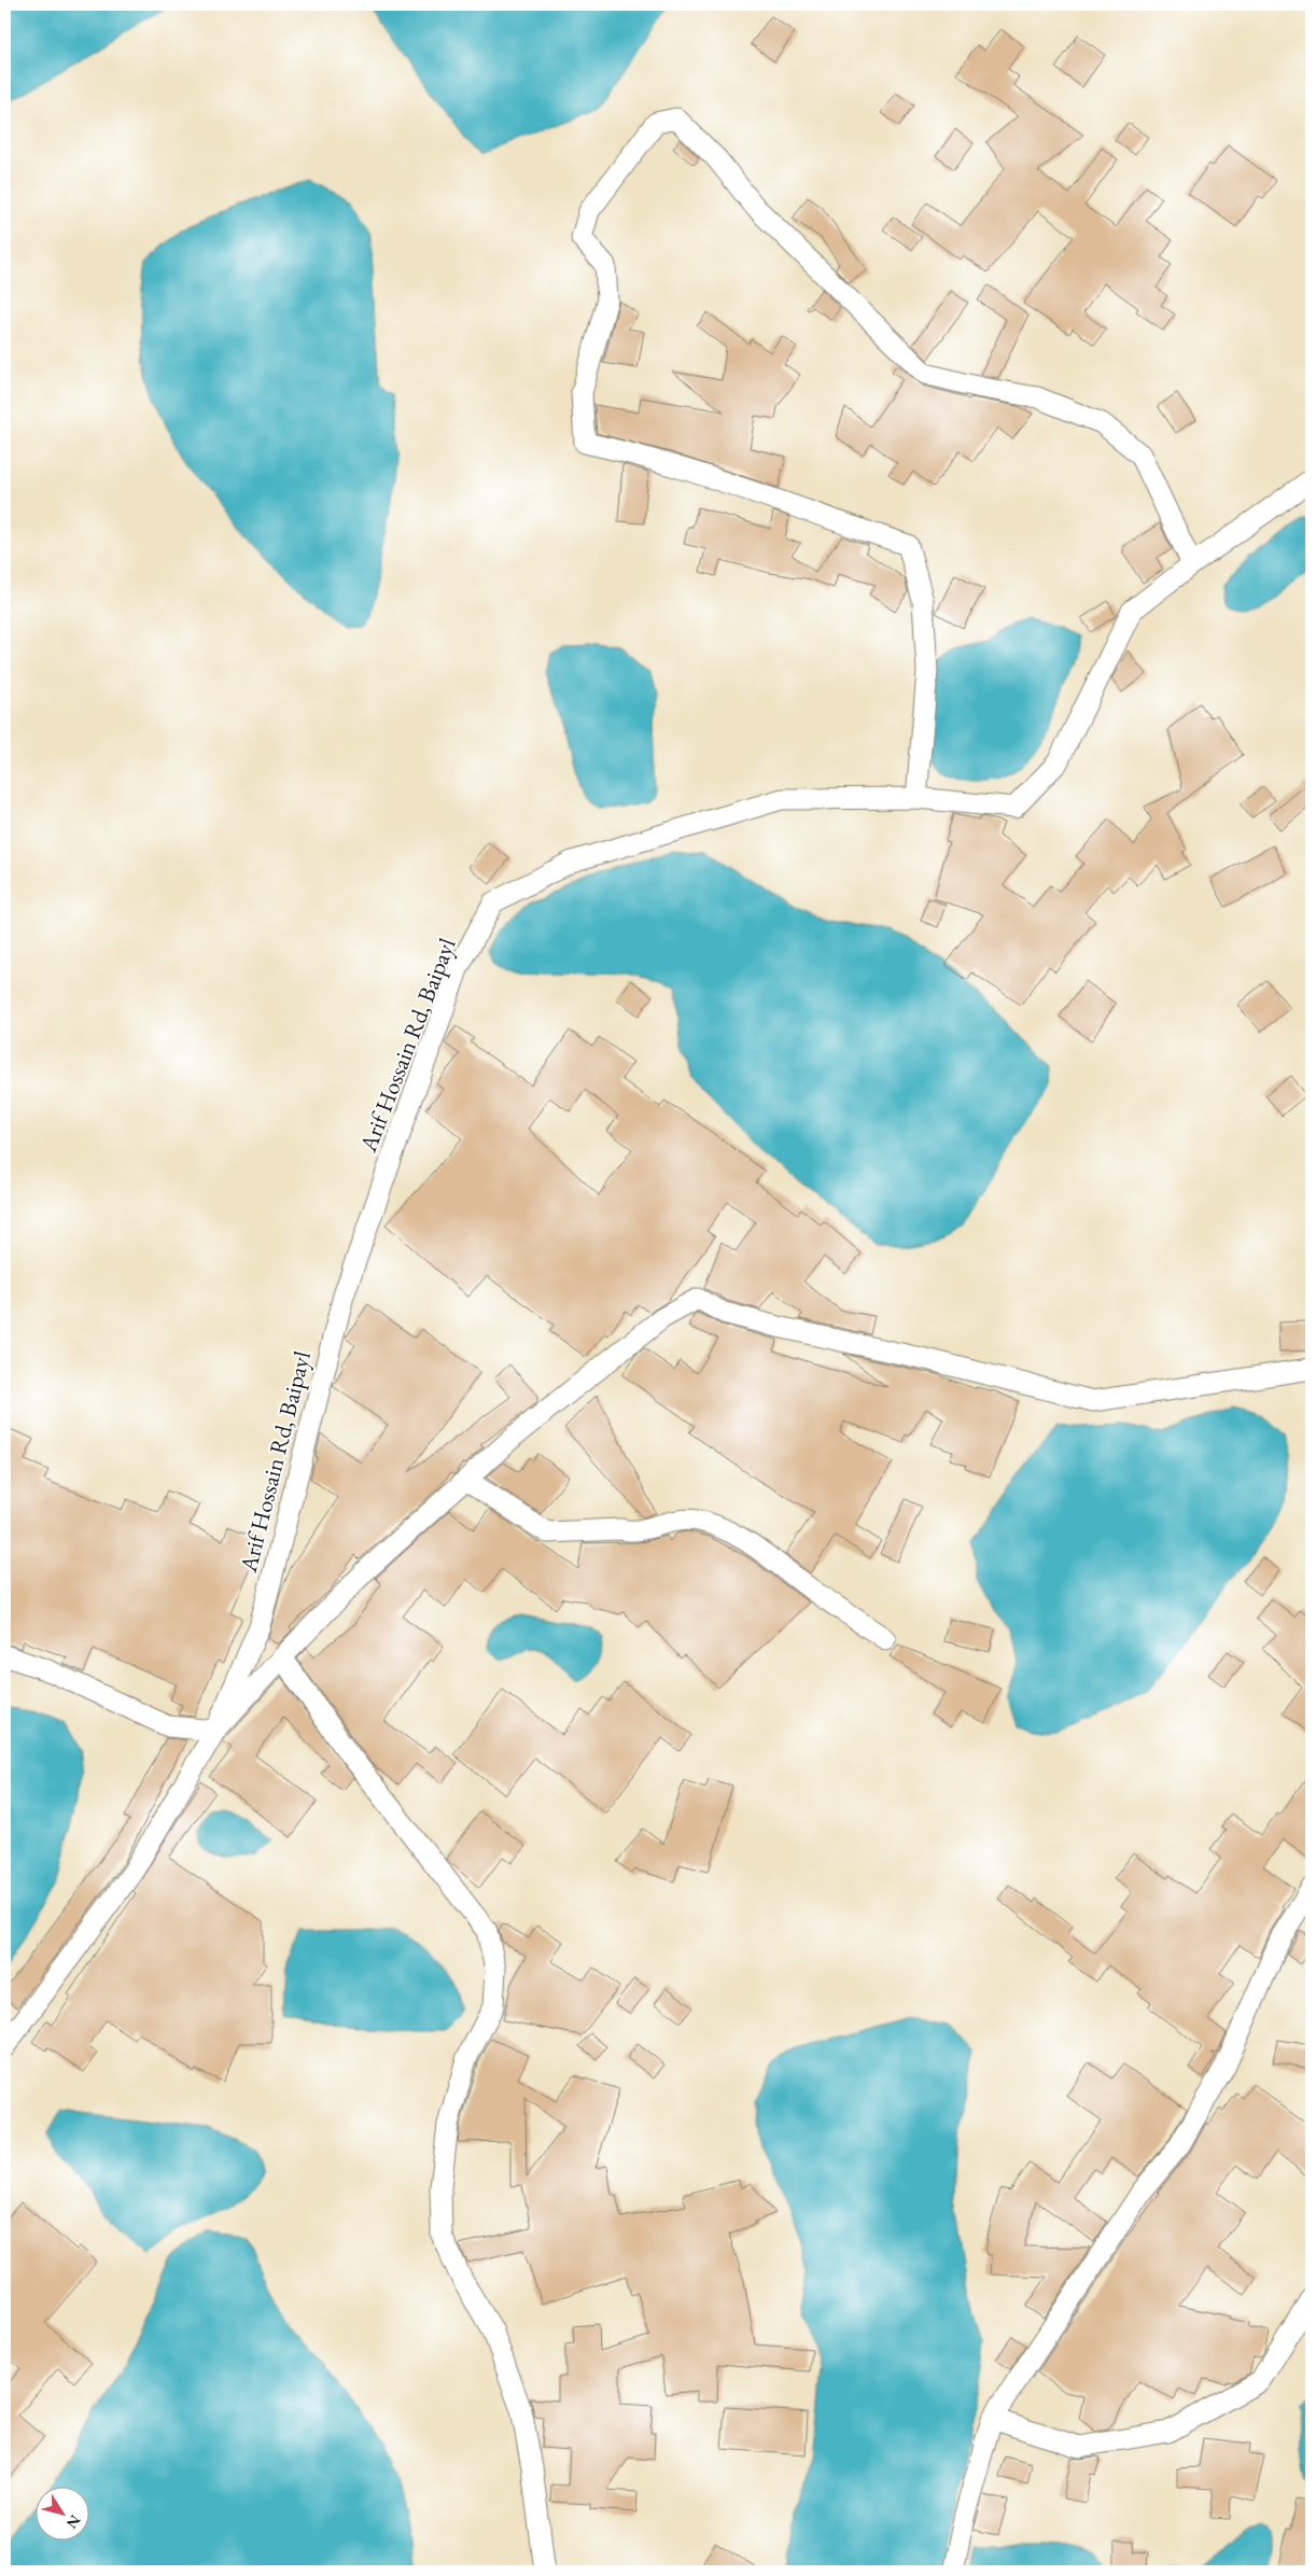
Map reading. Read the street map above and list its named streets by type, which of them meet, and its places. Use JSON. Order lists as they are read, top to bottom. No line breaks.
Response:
{"streets":{"street":["Arif Hossain Rd, Baipayl"]},"north":"bottom right"}
